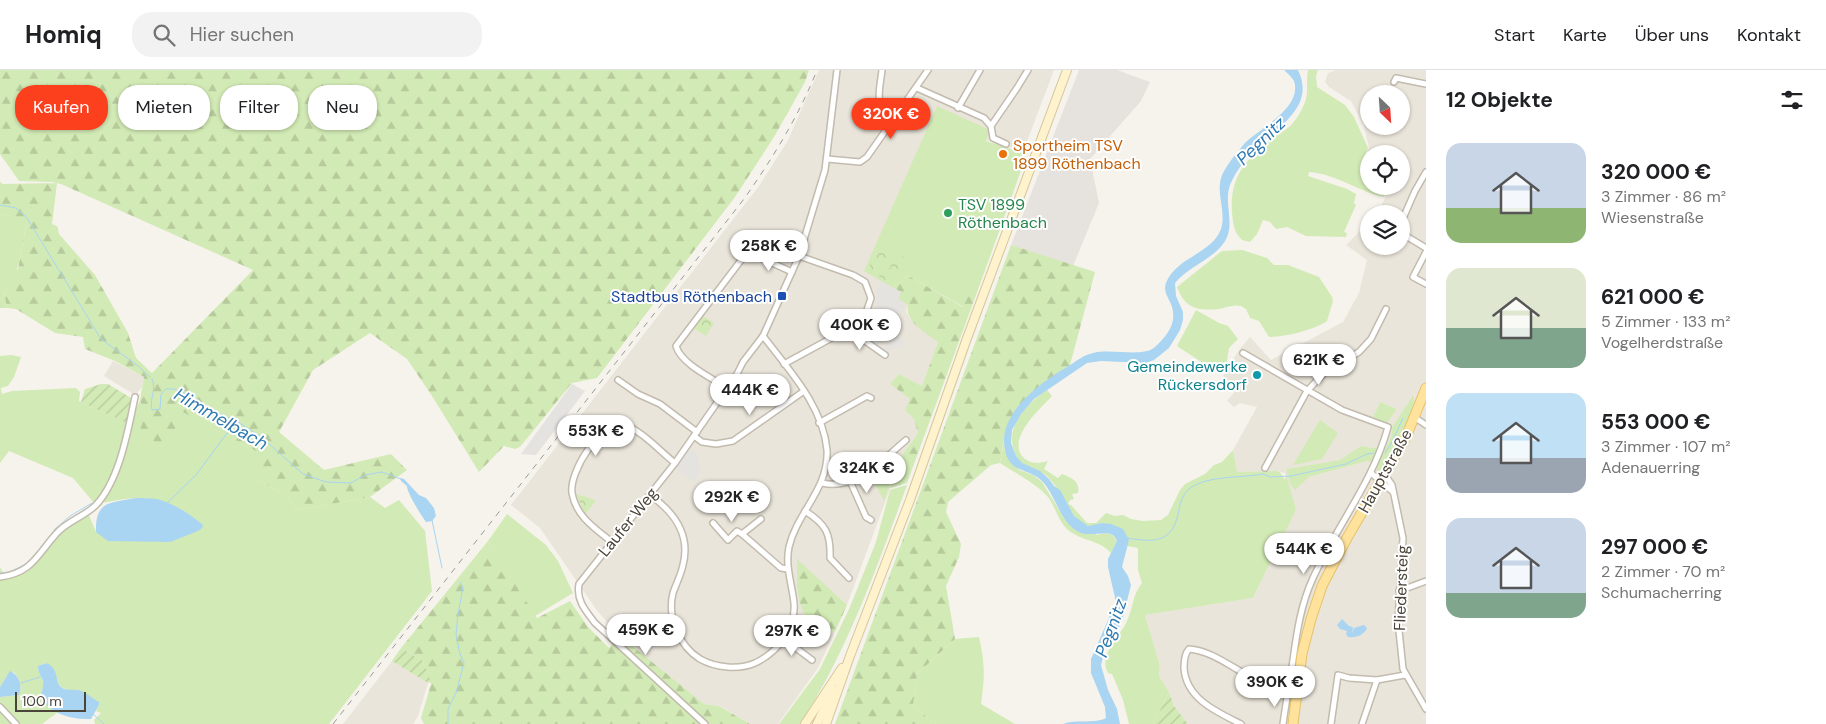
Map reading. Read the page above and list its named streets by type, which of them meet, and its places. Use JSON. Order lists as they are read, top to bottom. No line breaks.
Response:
{"streets":{"main road":["Hauptstraße"],"street":["Laufer Weg","Fliedersteig"]},"crossings":[["Hauptstraße","Fliedersteig"]],"water":["Pegnitz","Himmelbach"],"places":{"other":["Sportheim TSV 1899 Röthenbach","TSV 1899 Röthenbach","Gemeindewerke Rückersdorf"],"transit":["Stadtbus Röthenbach"]},"scale_bar":"100 m","north":"bottom right","page":{"header":"Homiq","search":"Hier suchen","nav":["Start","Karte","Über uns","Kontakt"],"heading":"12 Objekte","chip":["Kaufen","Mieten","Filter","Neu"],"price":["320K €","258K €","400K €","621K €","444K €","553K €","324K €","292K €","544K €","459K €","297K €","390K €"],"list":[{"name":"320 000 €","note":"3 Zimmer · 86 m² · Wiesenstraße"},{"name":"621 000 €","note":"5 Zimmer · 133 m² · Vogelherdstraße"},{"name":"553 000 €","note":"3 Zimmer · 107 m² · Adenauerring"},{"name":"297 000 €","note":"2 Zimmer · 70 m² · Schumacherring"}],"scale":"100 m"}}
